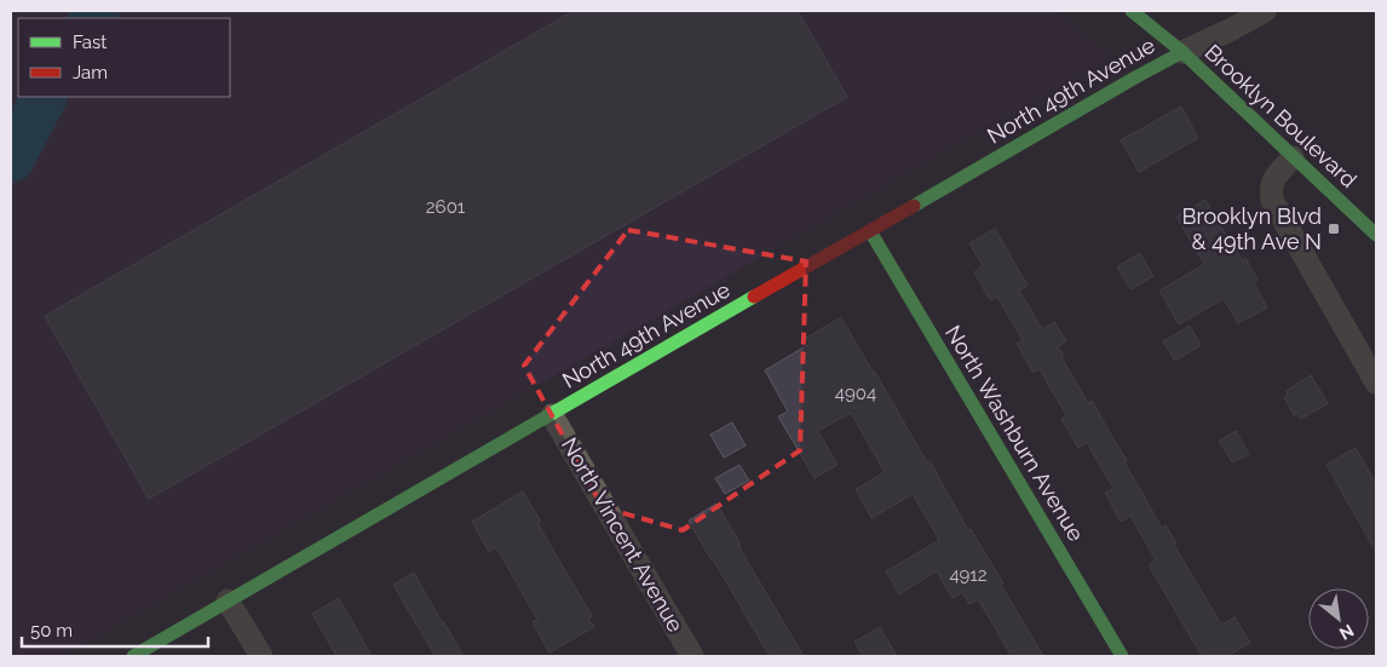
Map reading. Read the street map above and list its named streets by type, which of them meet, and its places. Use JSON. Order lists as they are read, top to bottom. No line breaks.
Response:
{"streets":{"street":["North 49th Avenue","Brooklyn Boulevard","North Washburn Avenue","North Vincent Avenue"]},"crossings":[["North 49th Avenue","Brooklyn Boulevard"],["North 49th Avenue","North Washburn Avenue"],["North 49th Avenue","North Vincent Avenue"]],"places":{"transit":["Brooklyn Blvd & 49th Ave N"]},"house_numbers":["2601","4904","4912"],"legend":["Fast","Jam"],"scale_bar":"50 m","north":"bottom right"}
